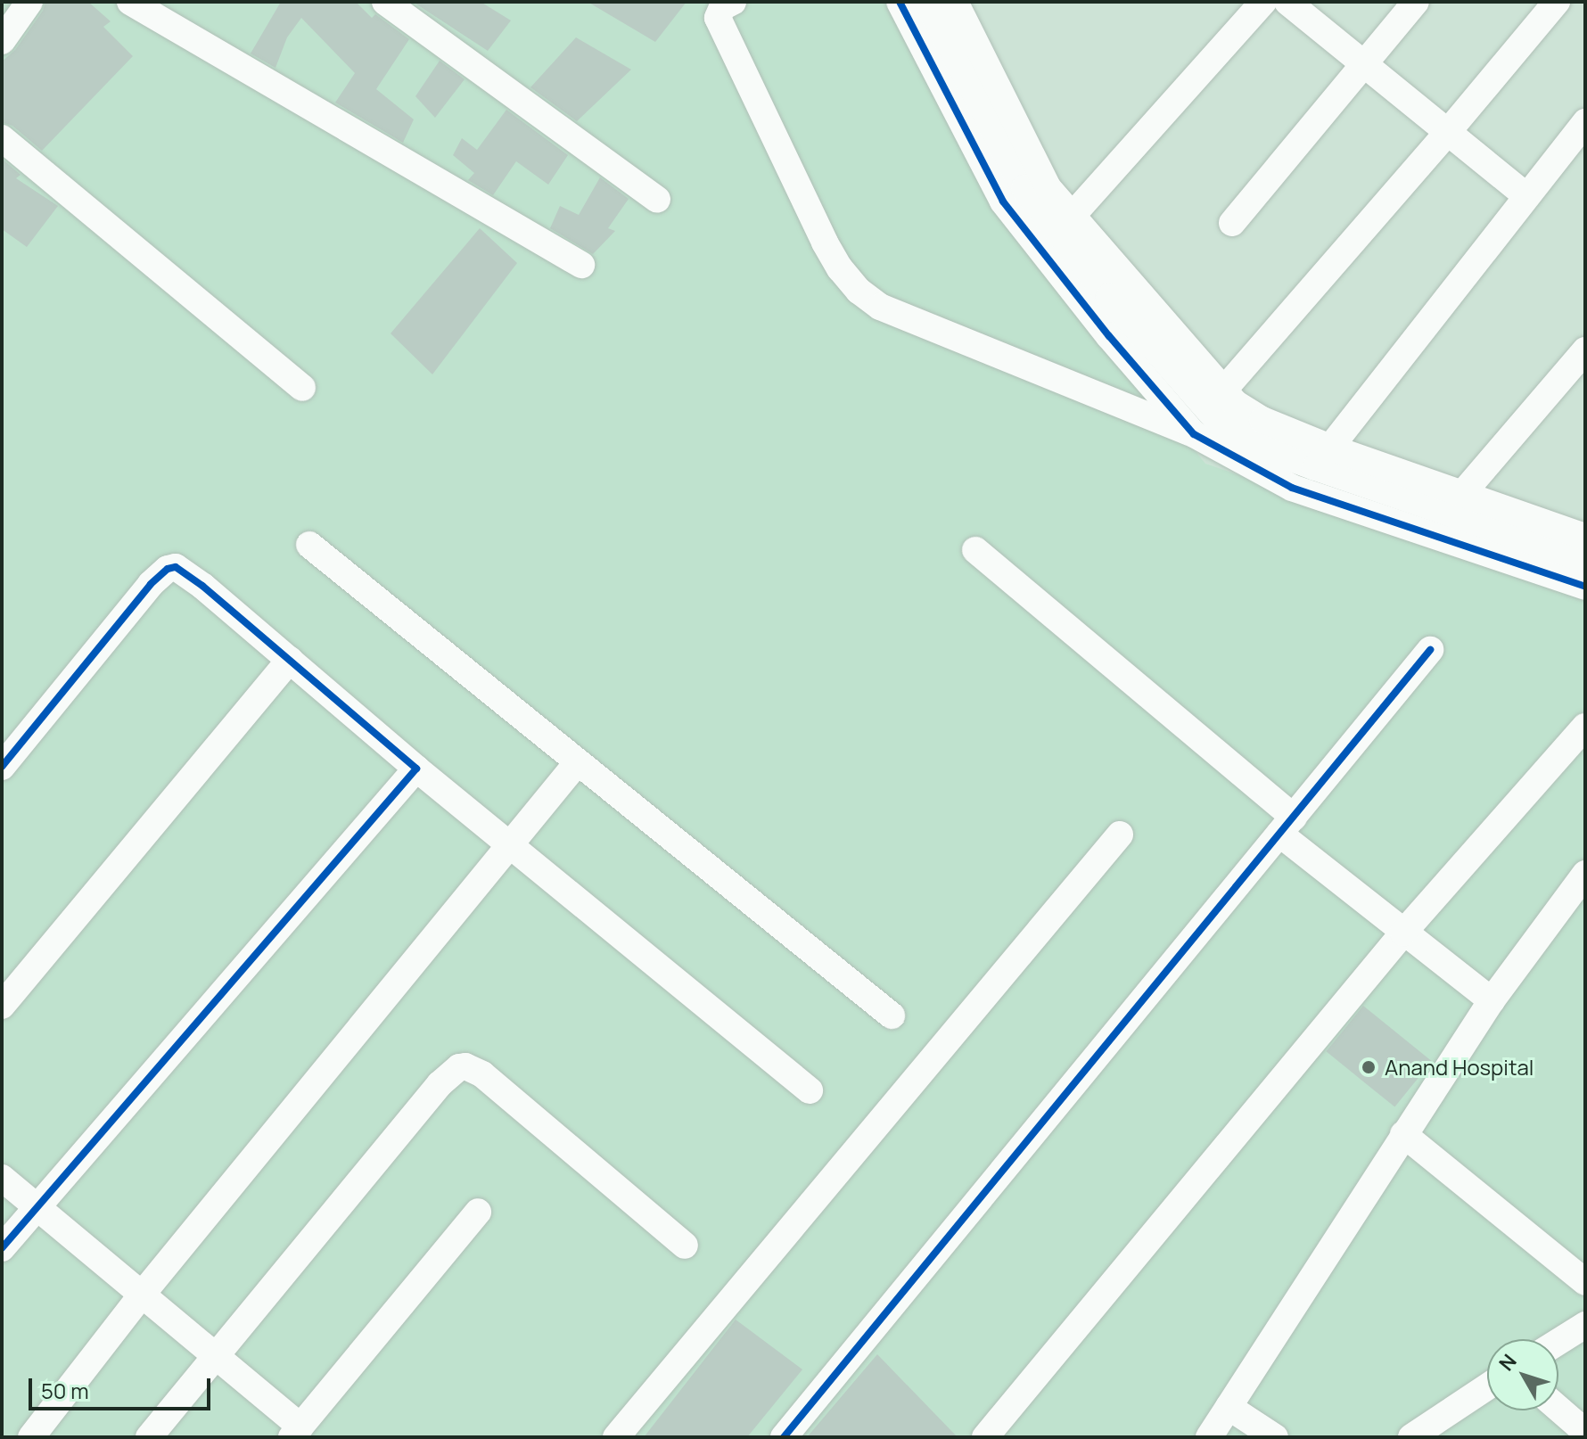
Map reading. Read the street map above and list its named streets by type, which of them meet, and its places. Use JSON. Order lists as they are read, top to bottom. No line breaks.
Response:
{"places":["Anand Hospital"],"scale_bar":"50 m","north":"top left"}
